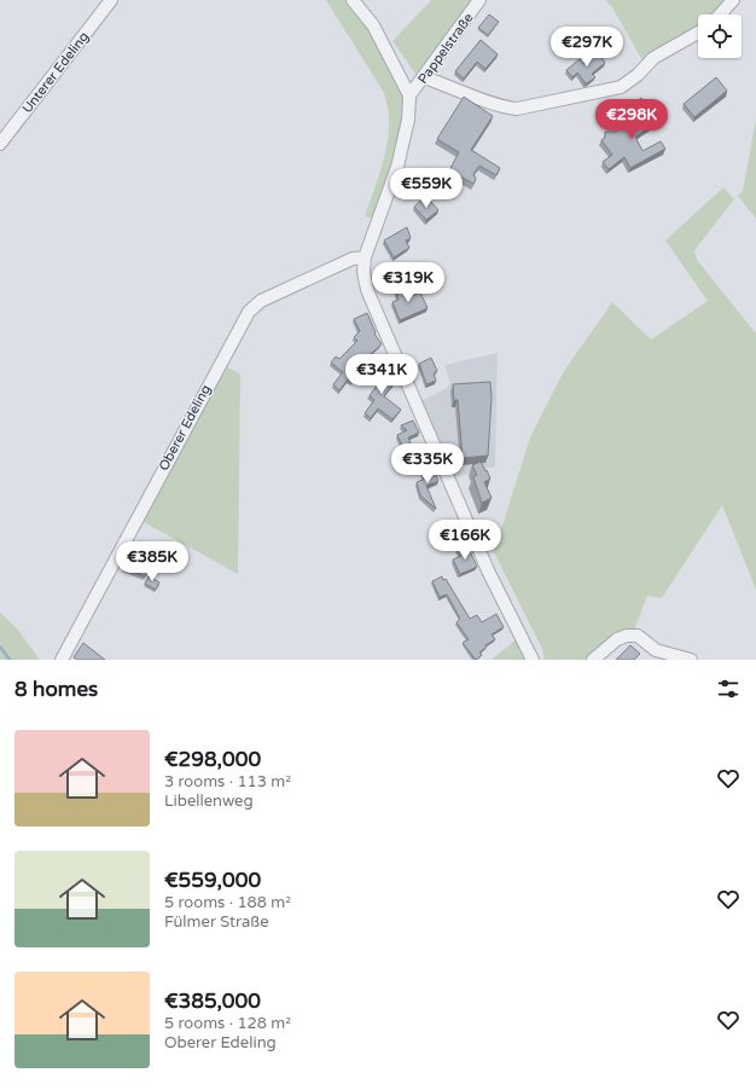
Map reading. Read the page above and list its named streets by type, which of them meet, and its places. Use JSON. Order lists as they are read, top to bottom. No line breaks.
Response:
{"streets":{"street":["Pappelstraße","Unterer Edeling","Oberer Edeling"]},"page":{"price":["€297K","€298K","€559K","€319K","€341K","€335K","€166K","€385K"],"heading":"8 homes","list":[{"name":"€298,000","note":"3 rooms · 113 m² · Libellenweg"},{"name":"€559,000","note":"5 rooms · 188 m² · Fülmer Straße"},{"name":"€385,000","note":"5 rooms · 128 m² · Oberer Edeling"}]}}
